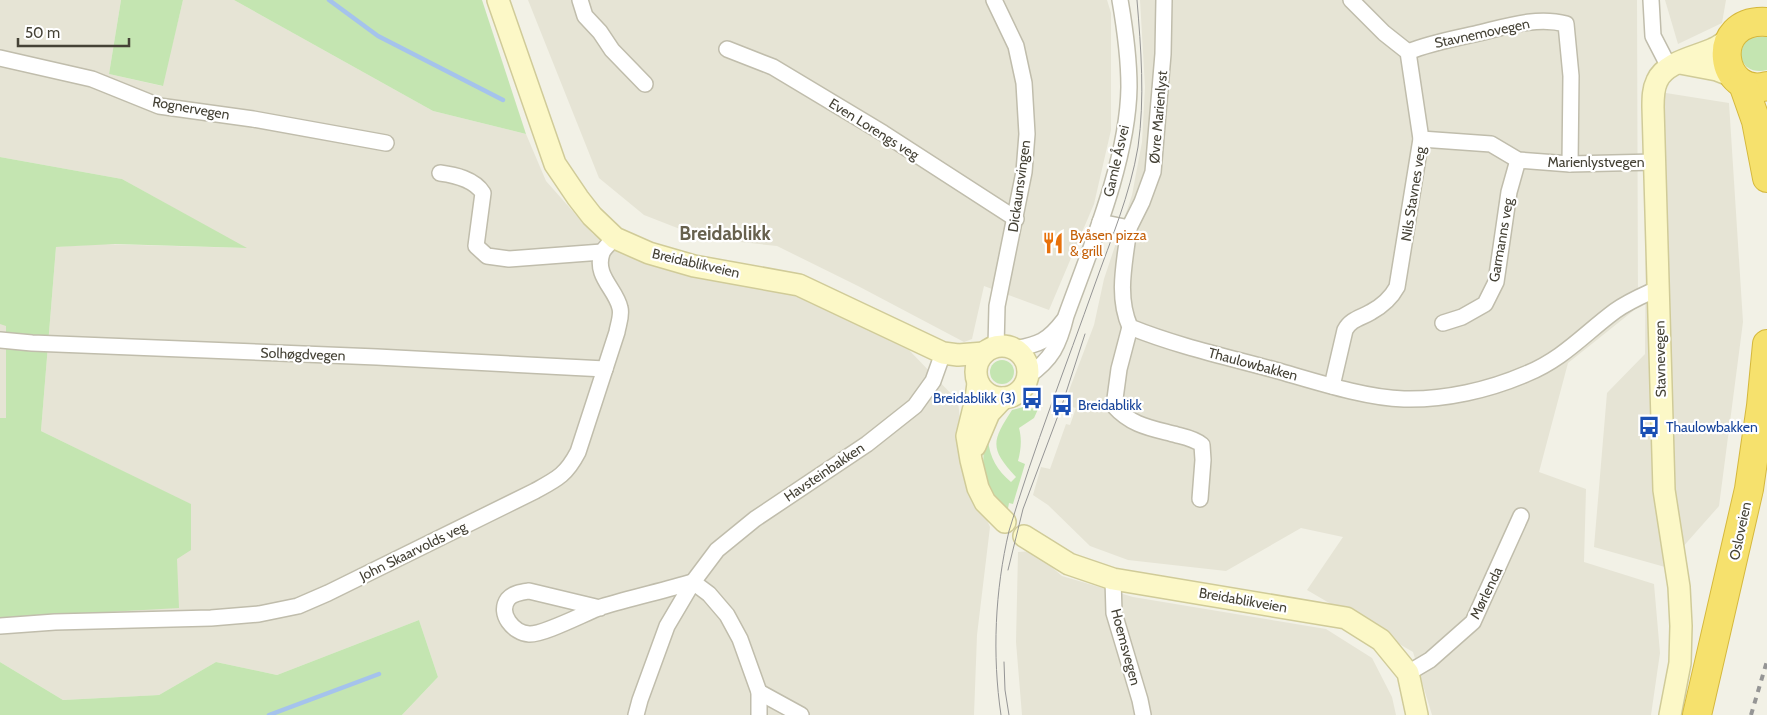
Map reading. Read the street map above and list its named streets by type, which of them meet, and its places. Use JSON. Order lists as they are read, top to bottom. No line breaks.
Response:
{"streets":{"highway":["Osloveien"],"street":["Stavnemovegen","Rognervegen","Øvre Marienlyst","Even Lorengs veg","Gamle Åsvei","Marienlystvegen","Dickaunsvingen","Nils Stavnes veg","Garmanns veg","Breidablikveien","Solhøgdvegen","Stavnevegen","Thaulowbakken","Havsteinbakken","John Skaarvolds veg","Mørlenda","Hoemsvegen"]},"crossings":[["Stavnemovegen","Marienlystvegen"],["Stavnemovegen","Nils Stavnes veg"],["Even Lorengs veg","Dickaunsvingen"],["Gamle Åsvei","Dickaunsvingen"],["Gamle Åsvei","Breidablikveien"],["Marienlystvegen","Nils Stavnes veg"],["Marienlystvegen","Garmanns veg"],["Marienlystvegen","Stavnevegen"],["Dickaunsvingen","Breidablikveien"],["Nils Stavnes veg","Thaulowbakken"],["Breidablikveien","Havsteinbakken"],["Breidablikveien","John Skaarvolds veg"],["Breidablikveien","Mørlenda"],["Breidablikveien","Hoemsvegen"],["Solhøgdvegen","John Skaarvolds veg"],["Stavnevegen","Thaulowbakken"]],"districts":["Breidablikk"],"places":{"restaurant":["Byåsen pizza & grill"],"bus stop":["Breidablikk (3)","Breidablikk","Thaulowbakken"]},"scale_bar":"50 m"}
